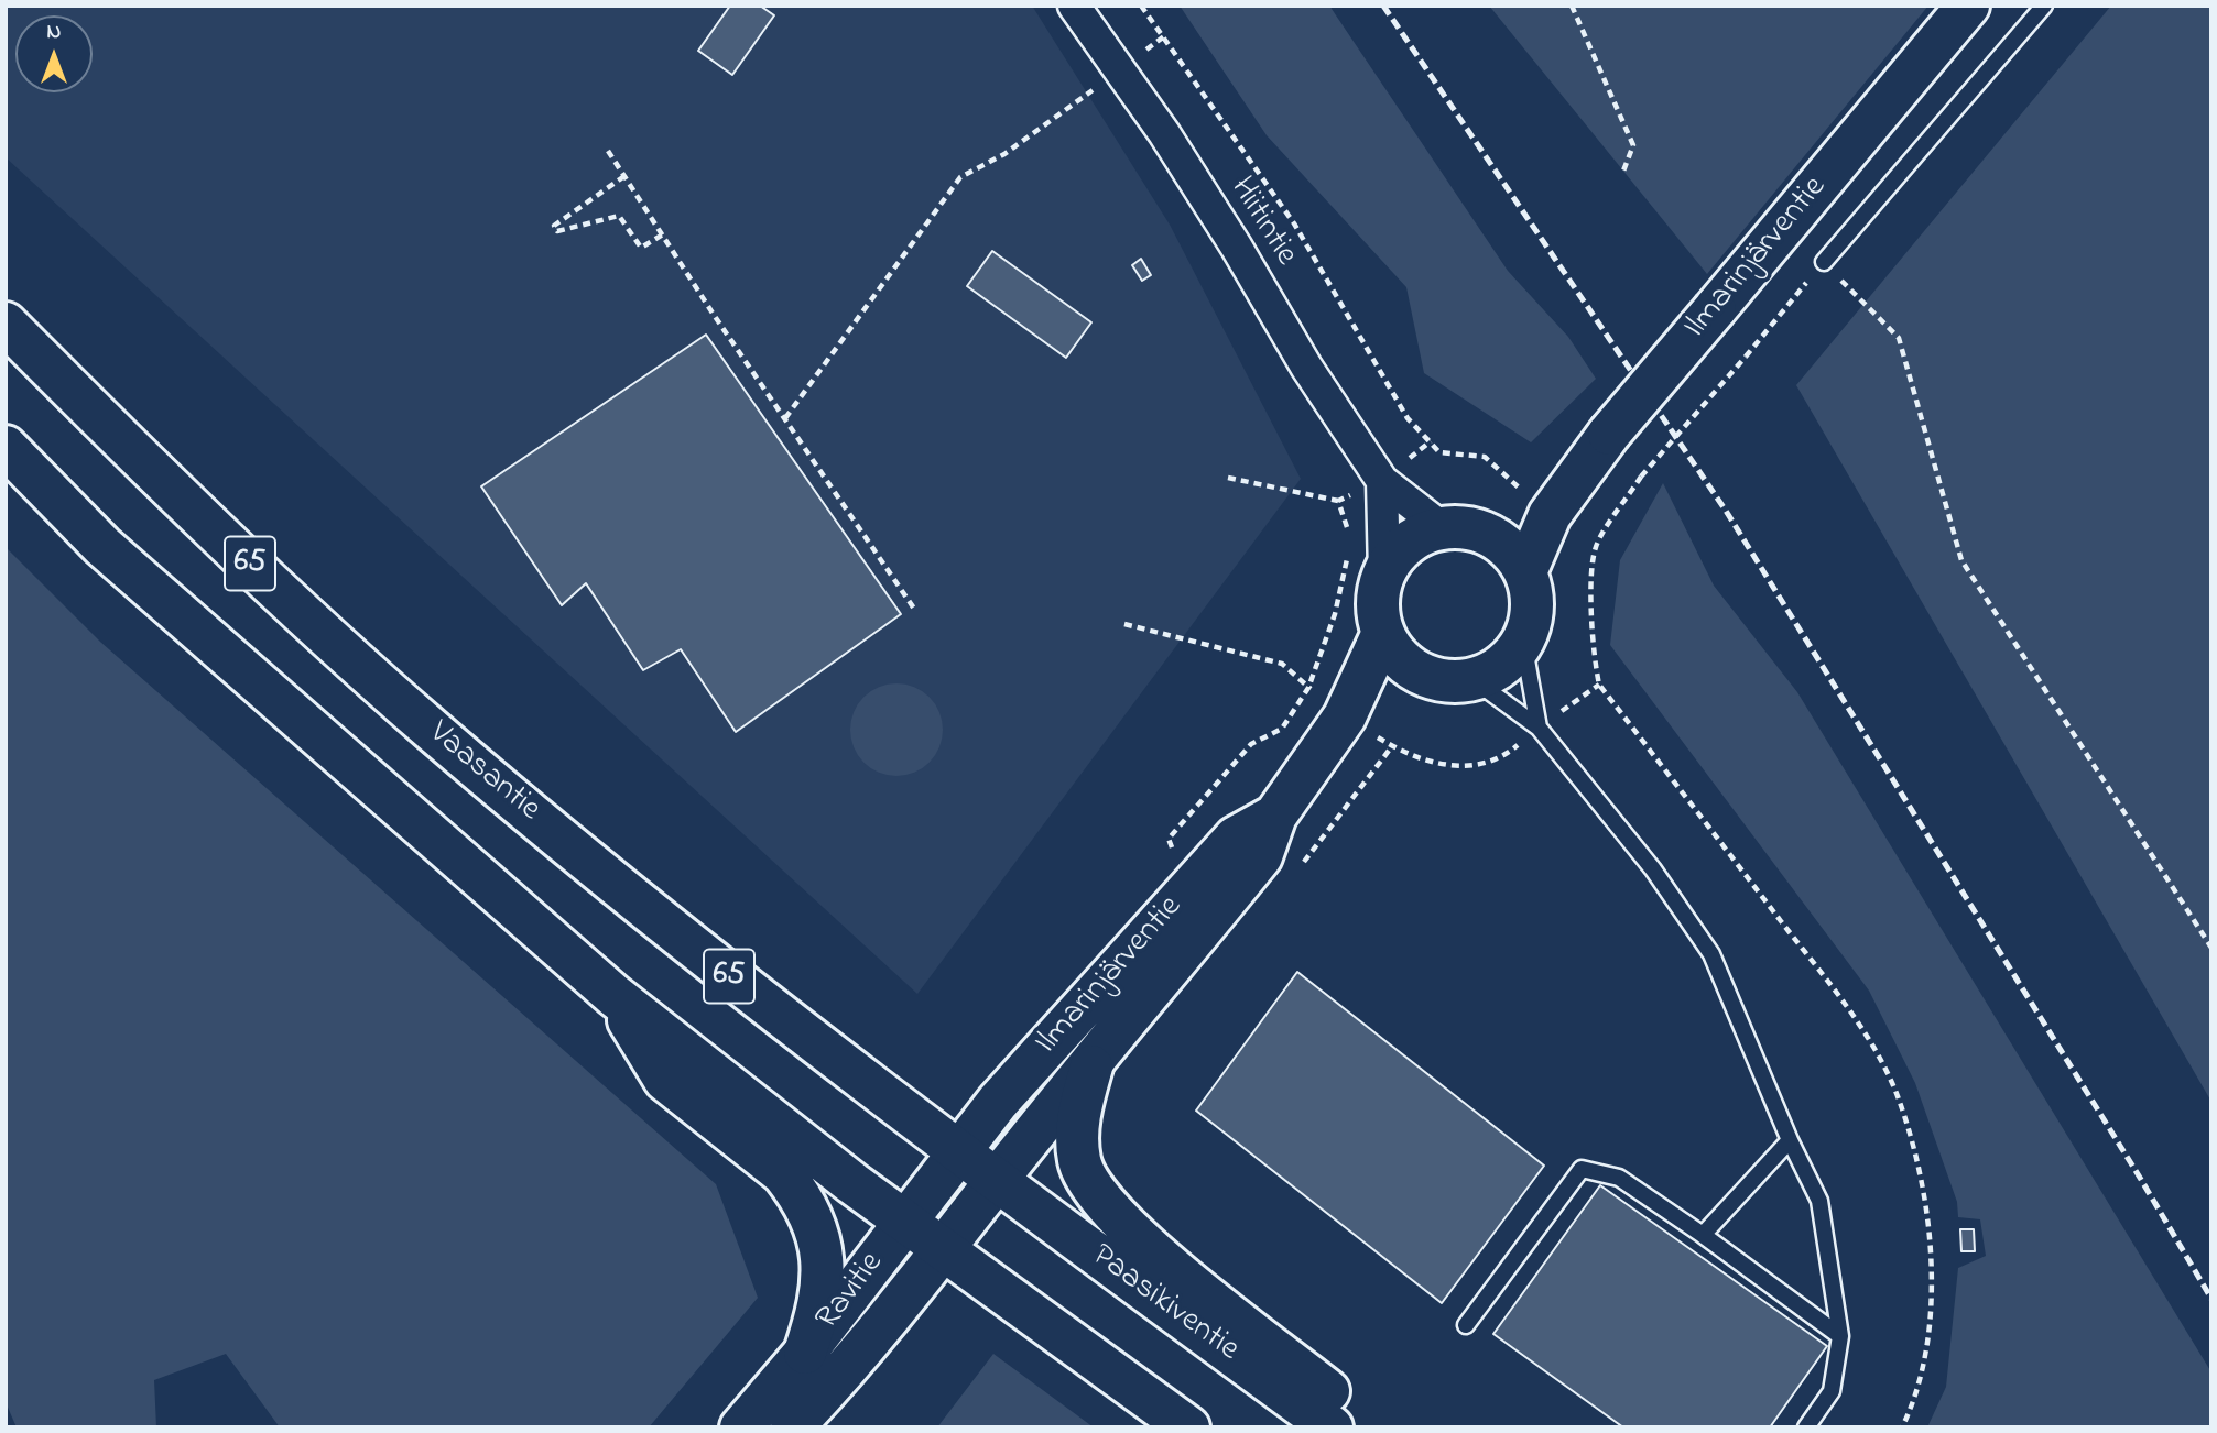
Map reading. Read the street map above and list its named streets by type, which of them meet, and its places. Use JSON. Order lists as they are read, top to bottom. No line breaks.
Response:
{"streets":{"main road":["Ilmarinjärventie","65","Vaasantie","Ravitie","Paasikiventie"],"street":["Hiitintie"]},"crossings":[["Hiitintie","Ilmarinjärventie"],["Ilmarinjärventie","Vaasantie"],["Ilmarinjärventie","Ravitie"],["Ilmarinjärventie","Paasikiventie"],["65","Ravitie"],["Vaasantie","Ravitie"],["Vaasantie","Paasikiventie"],["Ravitie","Paasikiventie"]],"north":"top"}
